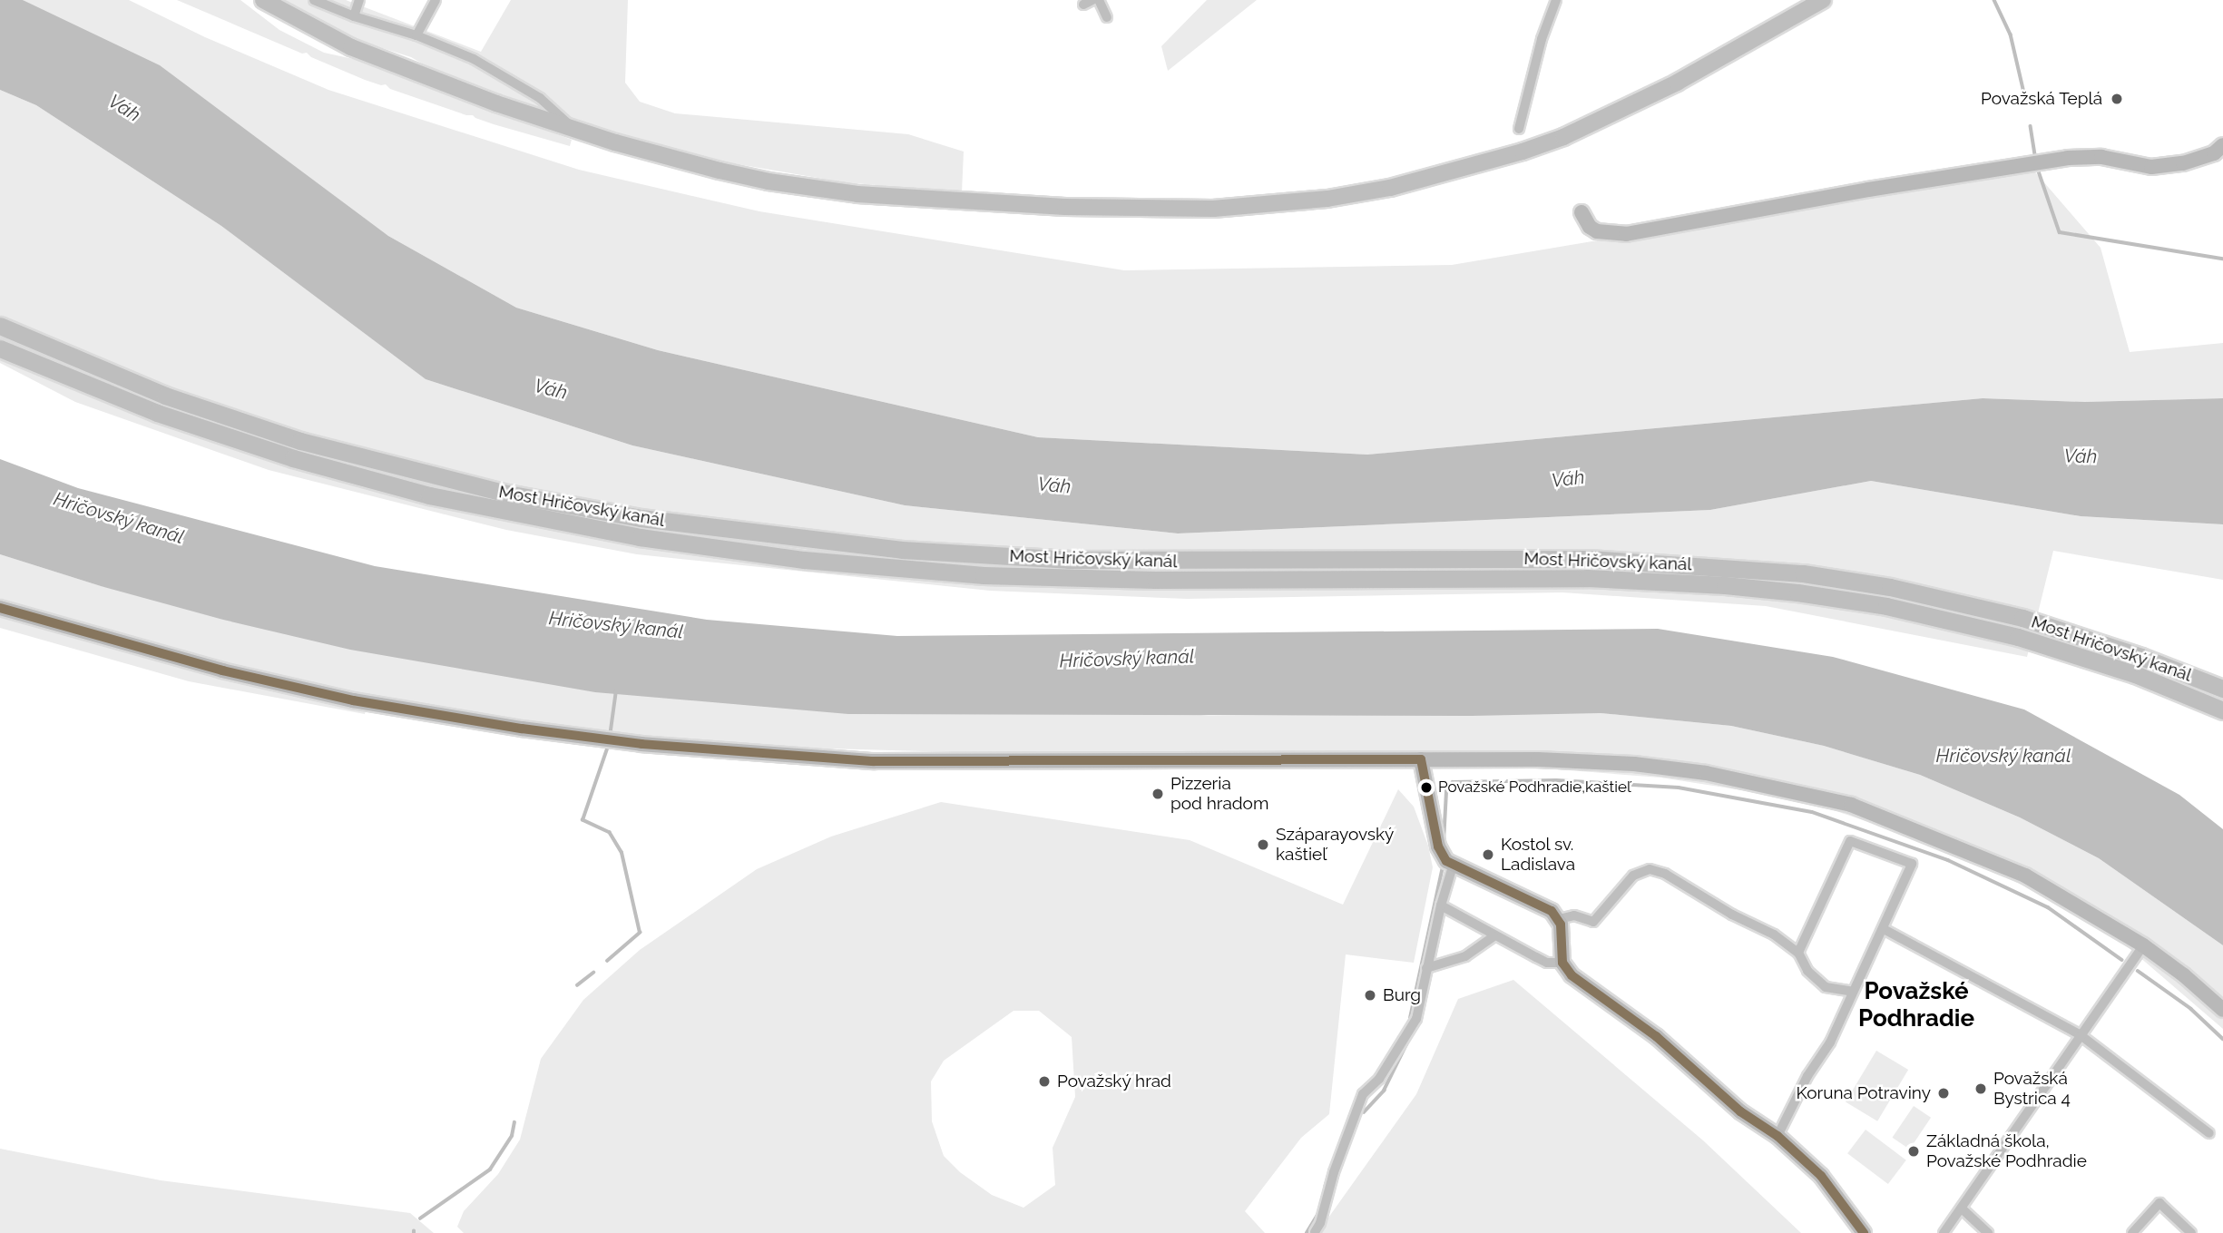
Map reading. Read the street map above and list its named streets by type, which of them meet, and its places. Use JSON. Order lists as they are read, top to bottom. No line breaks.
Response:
{"streets":{"highway":["Most Hričovský kanál"]},"districts":["Považské Podhradie"],"water":["Váh","Hričovský kanál"],"places":["Považská Teplá","Považské Podhradie,kaštieľ","Pizzeria pod hradom","Száparayovský kaštieľ","Kostol sv. Ladislava","Burg","Považský hrad","Považská Bystrica 4","Koruna Potraviny","Základná škola, Považské Podhradie"]}
